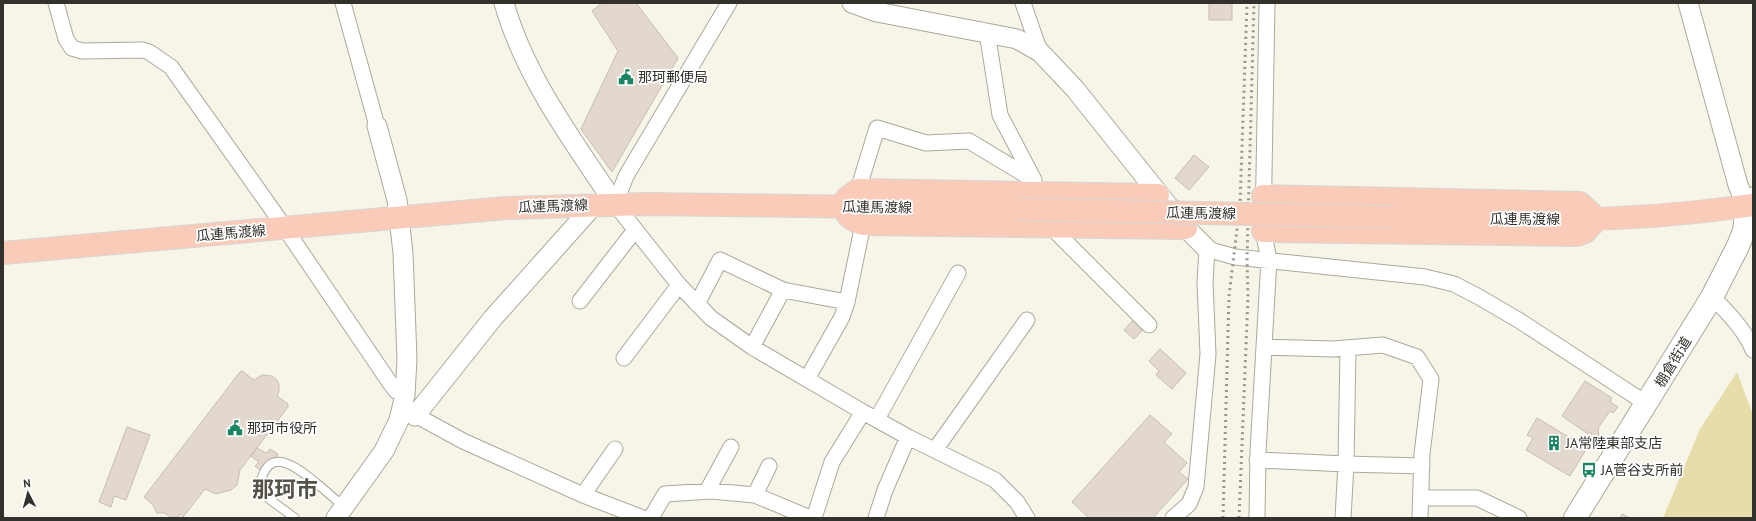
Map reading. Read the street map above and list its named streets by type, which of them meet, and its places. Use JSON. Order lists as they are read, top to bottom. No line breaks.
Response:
{"streets":{"main road":["瓜連馬渡線","棚倉街道"]},"crossings":[["瓜連馬渡線","棚倉街道"]],"districts":["那珂市"],"places":{"public building":["那珂郵便局","那珂市役所"],"building":["JA常陸東部支店"],"bus stop":["JA菅谷支所前"]},"north":"top"}
